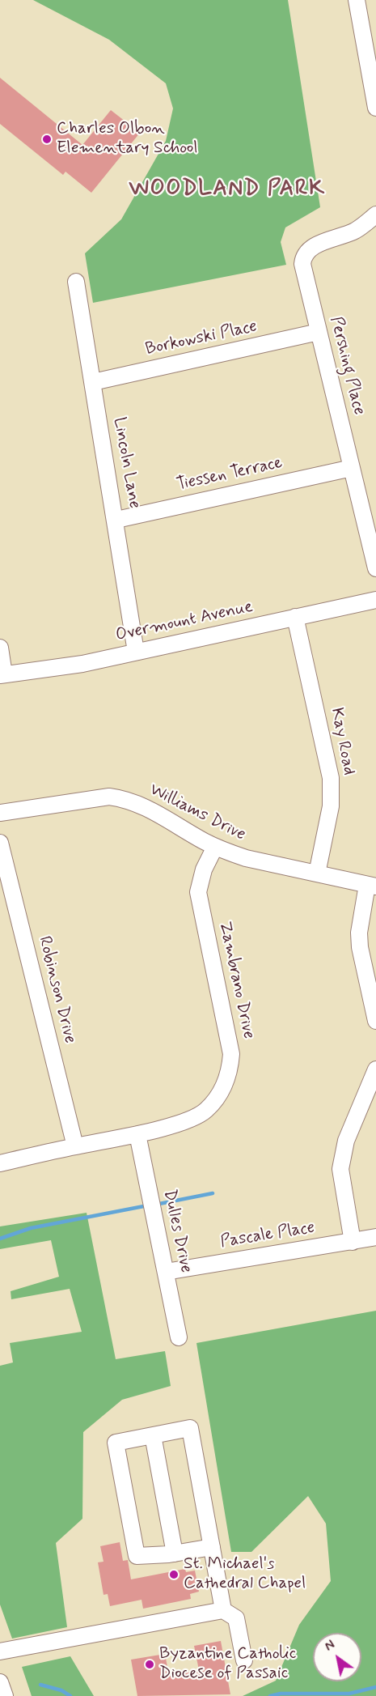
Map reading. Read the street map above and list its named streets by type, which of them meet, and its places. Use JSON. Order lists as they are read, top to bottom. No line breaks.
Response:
{"streets":{"street":["Borkowski Place","Pershing Place","Lincoln Lane","Tiessen Terrace","Overmount Avenue","Kay Road","Williams Drive","Zambrano Drive","Robinson Drive","Dulles Drive","Pascale Place"]},"crossings":[["Borkowski Place","Pershing Place"],["Borkowski Place","Lincoln Lane"],["Pershing Place","Tiessen Terrace"],["Lincoln Lane","Tiessen Terrace"],["Lincoln Lane","Overmount Avenue"],["Overmount Avenue","Kay Road"],["Kay Road","Williams Drive"],["Williams Drive","Zambrano Drive"],["Zambrano Drive","Robinson Drive"],["Zambrano Drive","Dulles Drive"],["Dulles Drive","Pascale Place"]],"districts":["WOODLAND PARK"],"places":["Charles Olbon Elementary School","St. Michael's Cathedral Chapel","Byzantine Catholic Diocese of Passaic"],"north":"top left"}
